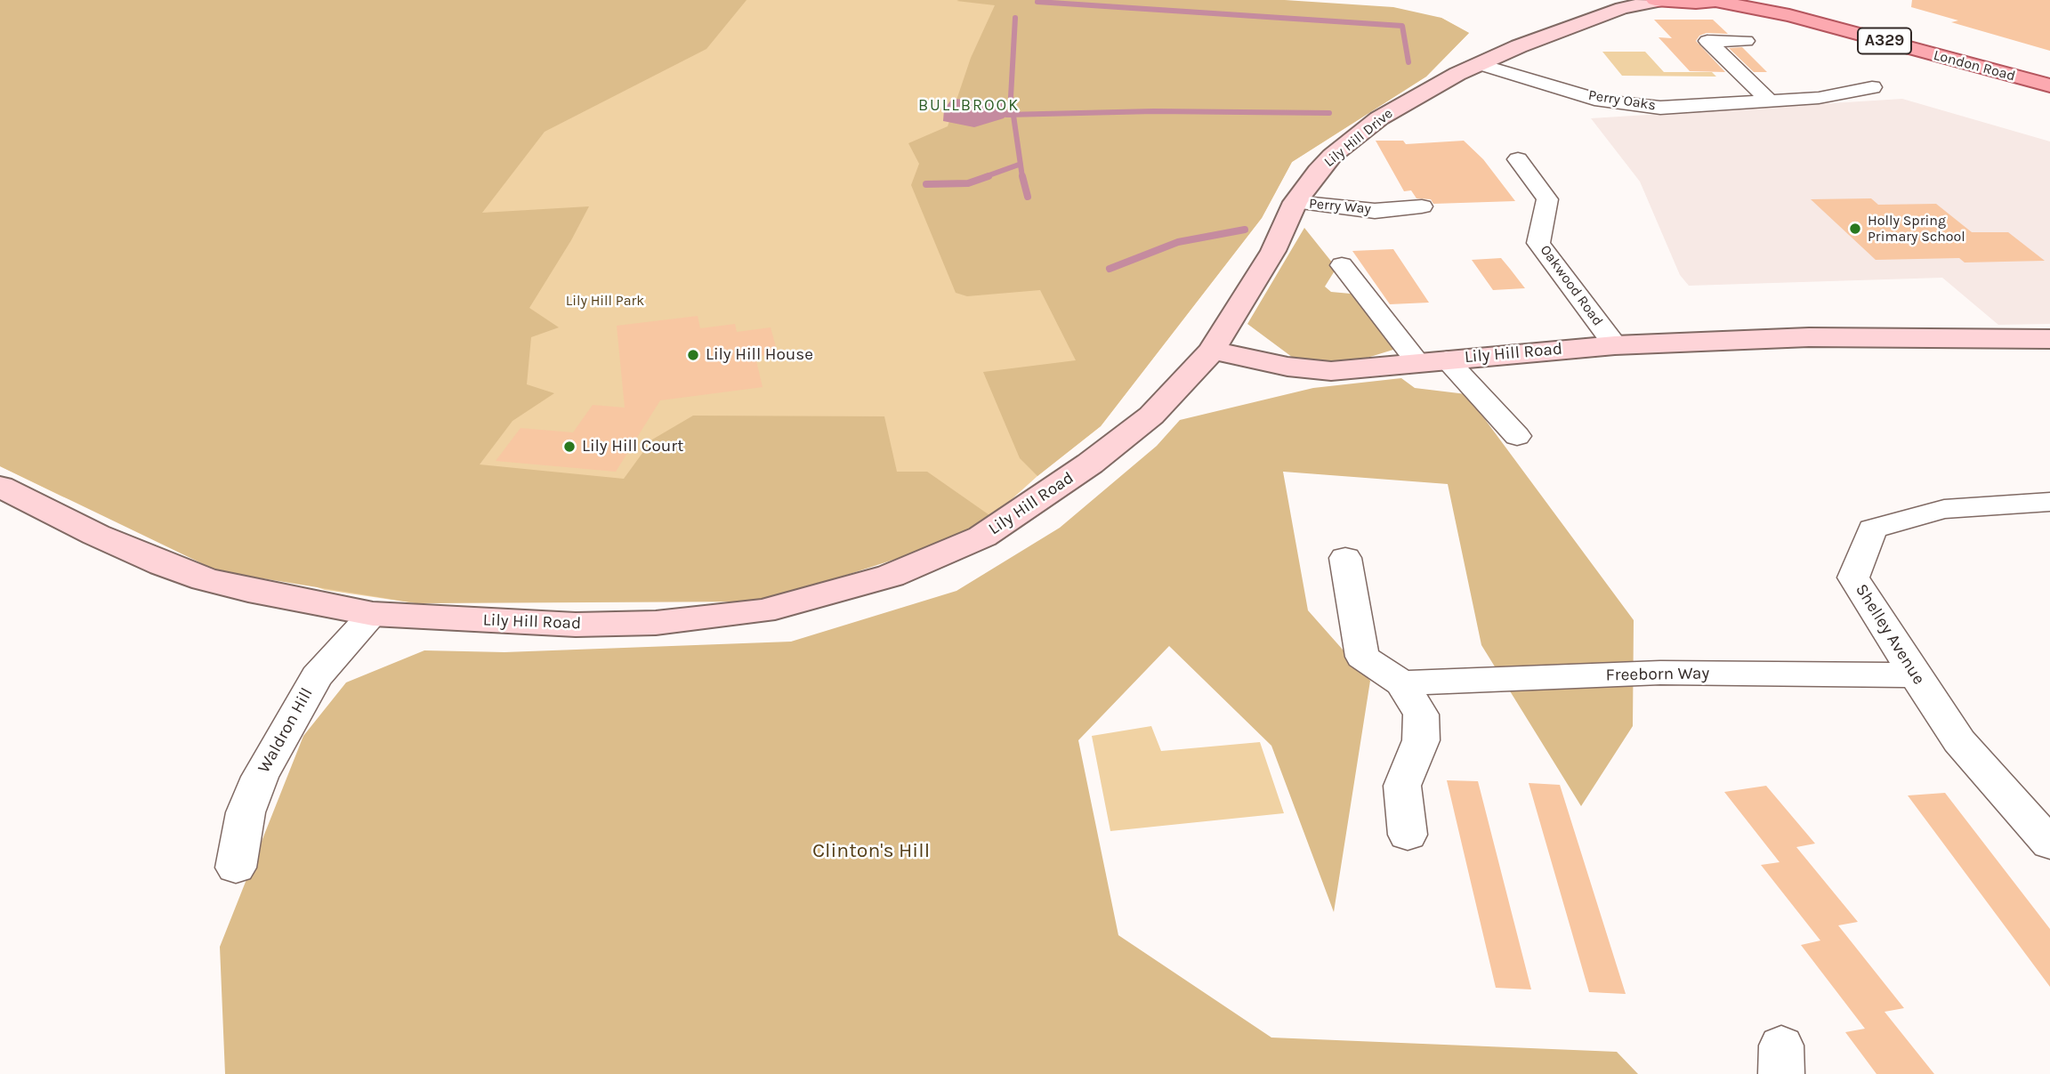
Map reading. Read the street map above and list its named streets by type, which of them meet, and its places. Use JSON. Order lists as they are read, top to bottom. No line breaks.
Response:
{"streets":{"main road":["A329","London Road"],"street":["Perry Oaks","Lily Hill Drive","Perry Way","Oakwood Road","Lily Hill Road","Shelley Avenue","Freeborn Way","Waldron Hill"]},"crossings":[["A329","London Road"],["A329","Lily Hill Drive"],["Perry Oaks","Lily Hill Drive"],["Lily Hill Drive","Perry Way"],["Lily Hill Drive","Lily Hill Road"],["Oakwood Road","Lily Hill Road"],["Lily Hill Road","Waldron Hill"],["Shelley Avenue","Freeborn Way"]],"districts":["BULLBROOK"],"parks":["Lily Hill Park","Clinton's Hill"],"places":["Holly Spring Primary School","Lily Hill House","Lily Hill Court"]}
